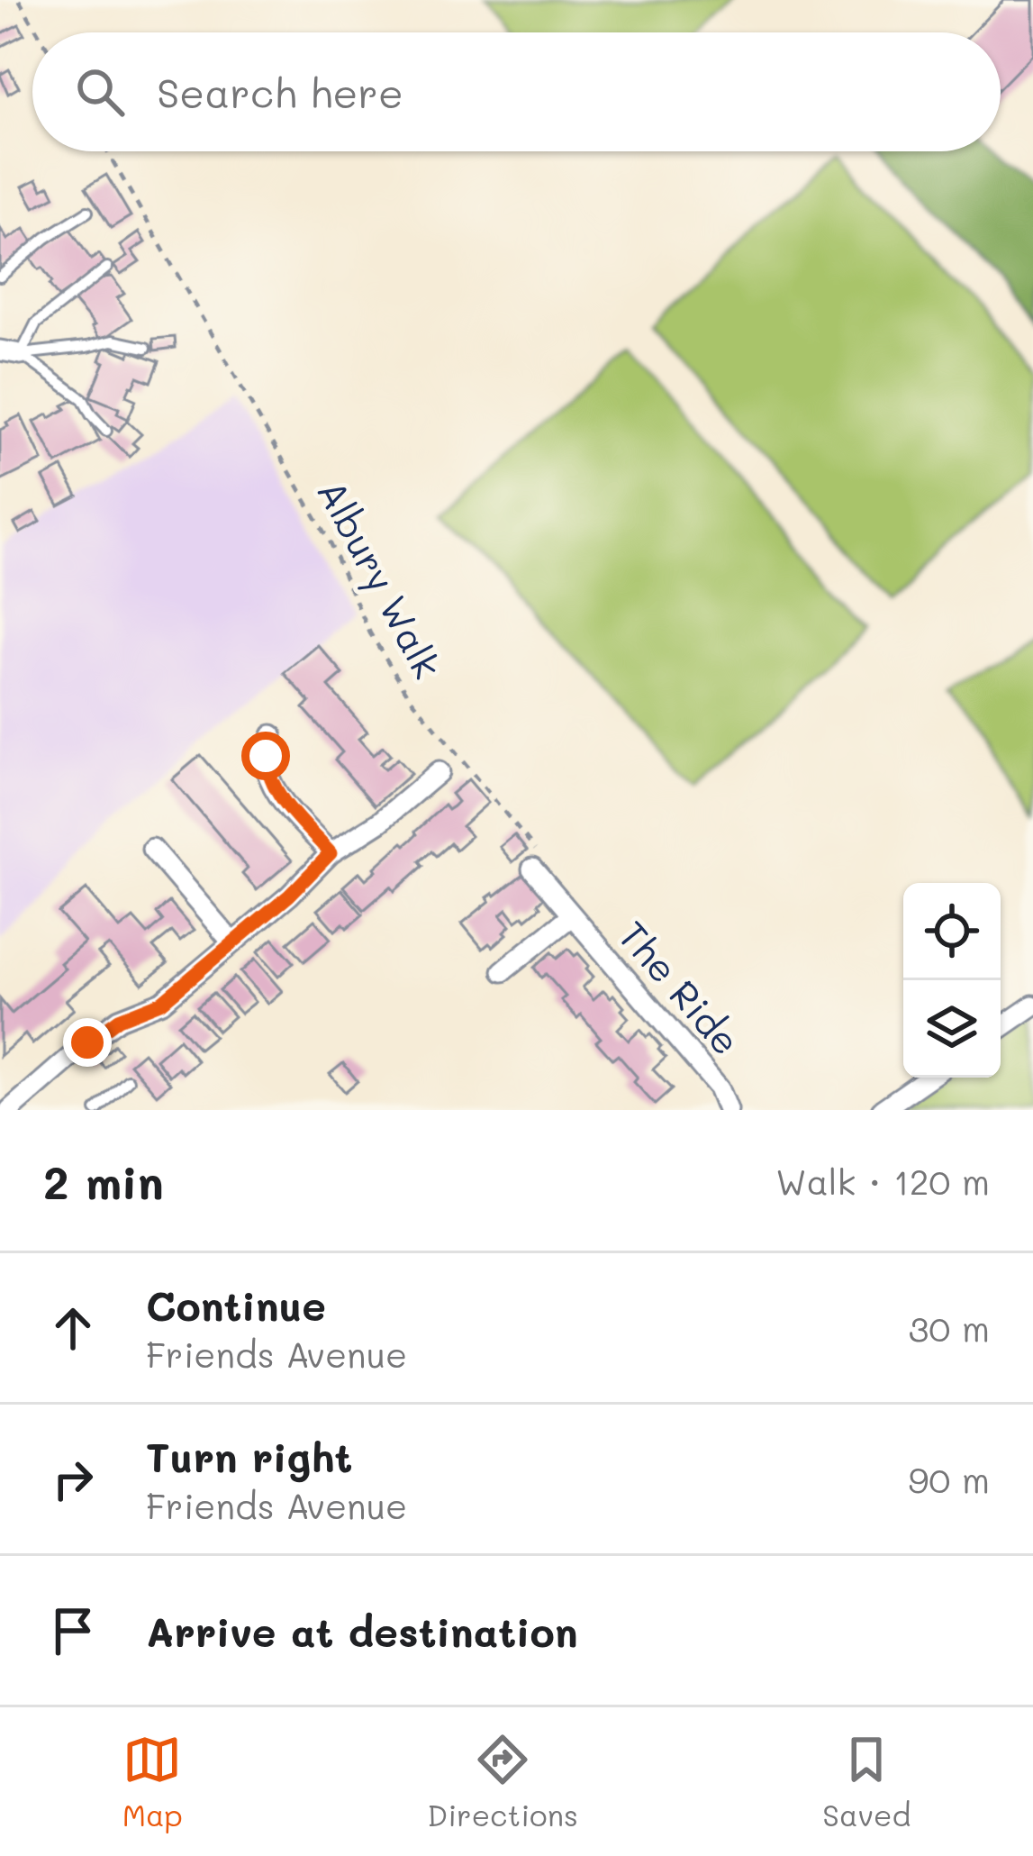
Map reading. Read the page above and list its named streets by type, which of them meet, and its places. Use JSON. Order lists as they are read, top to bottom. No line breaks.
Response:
{"streets":{"street":["The Ride"],"path":["Albury Walk"]},"crossings":[["Albury Walk","The Ride"]],"page":{"search":"Search here","heading":["2 min","Walk · 120 m"],"list":[["Continue","Friends Avenue","30 m"],["Turn right","Friends Avenue","90 m"],"Arrive at destination"],"nav":["Map","Directions","Saved"]}}
